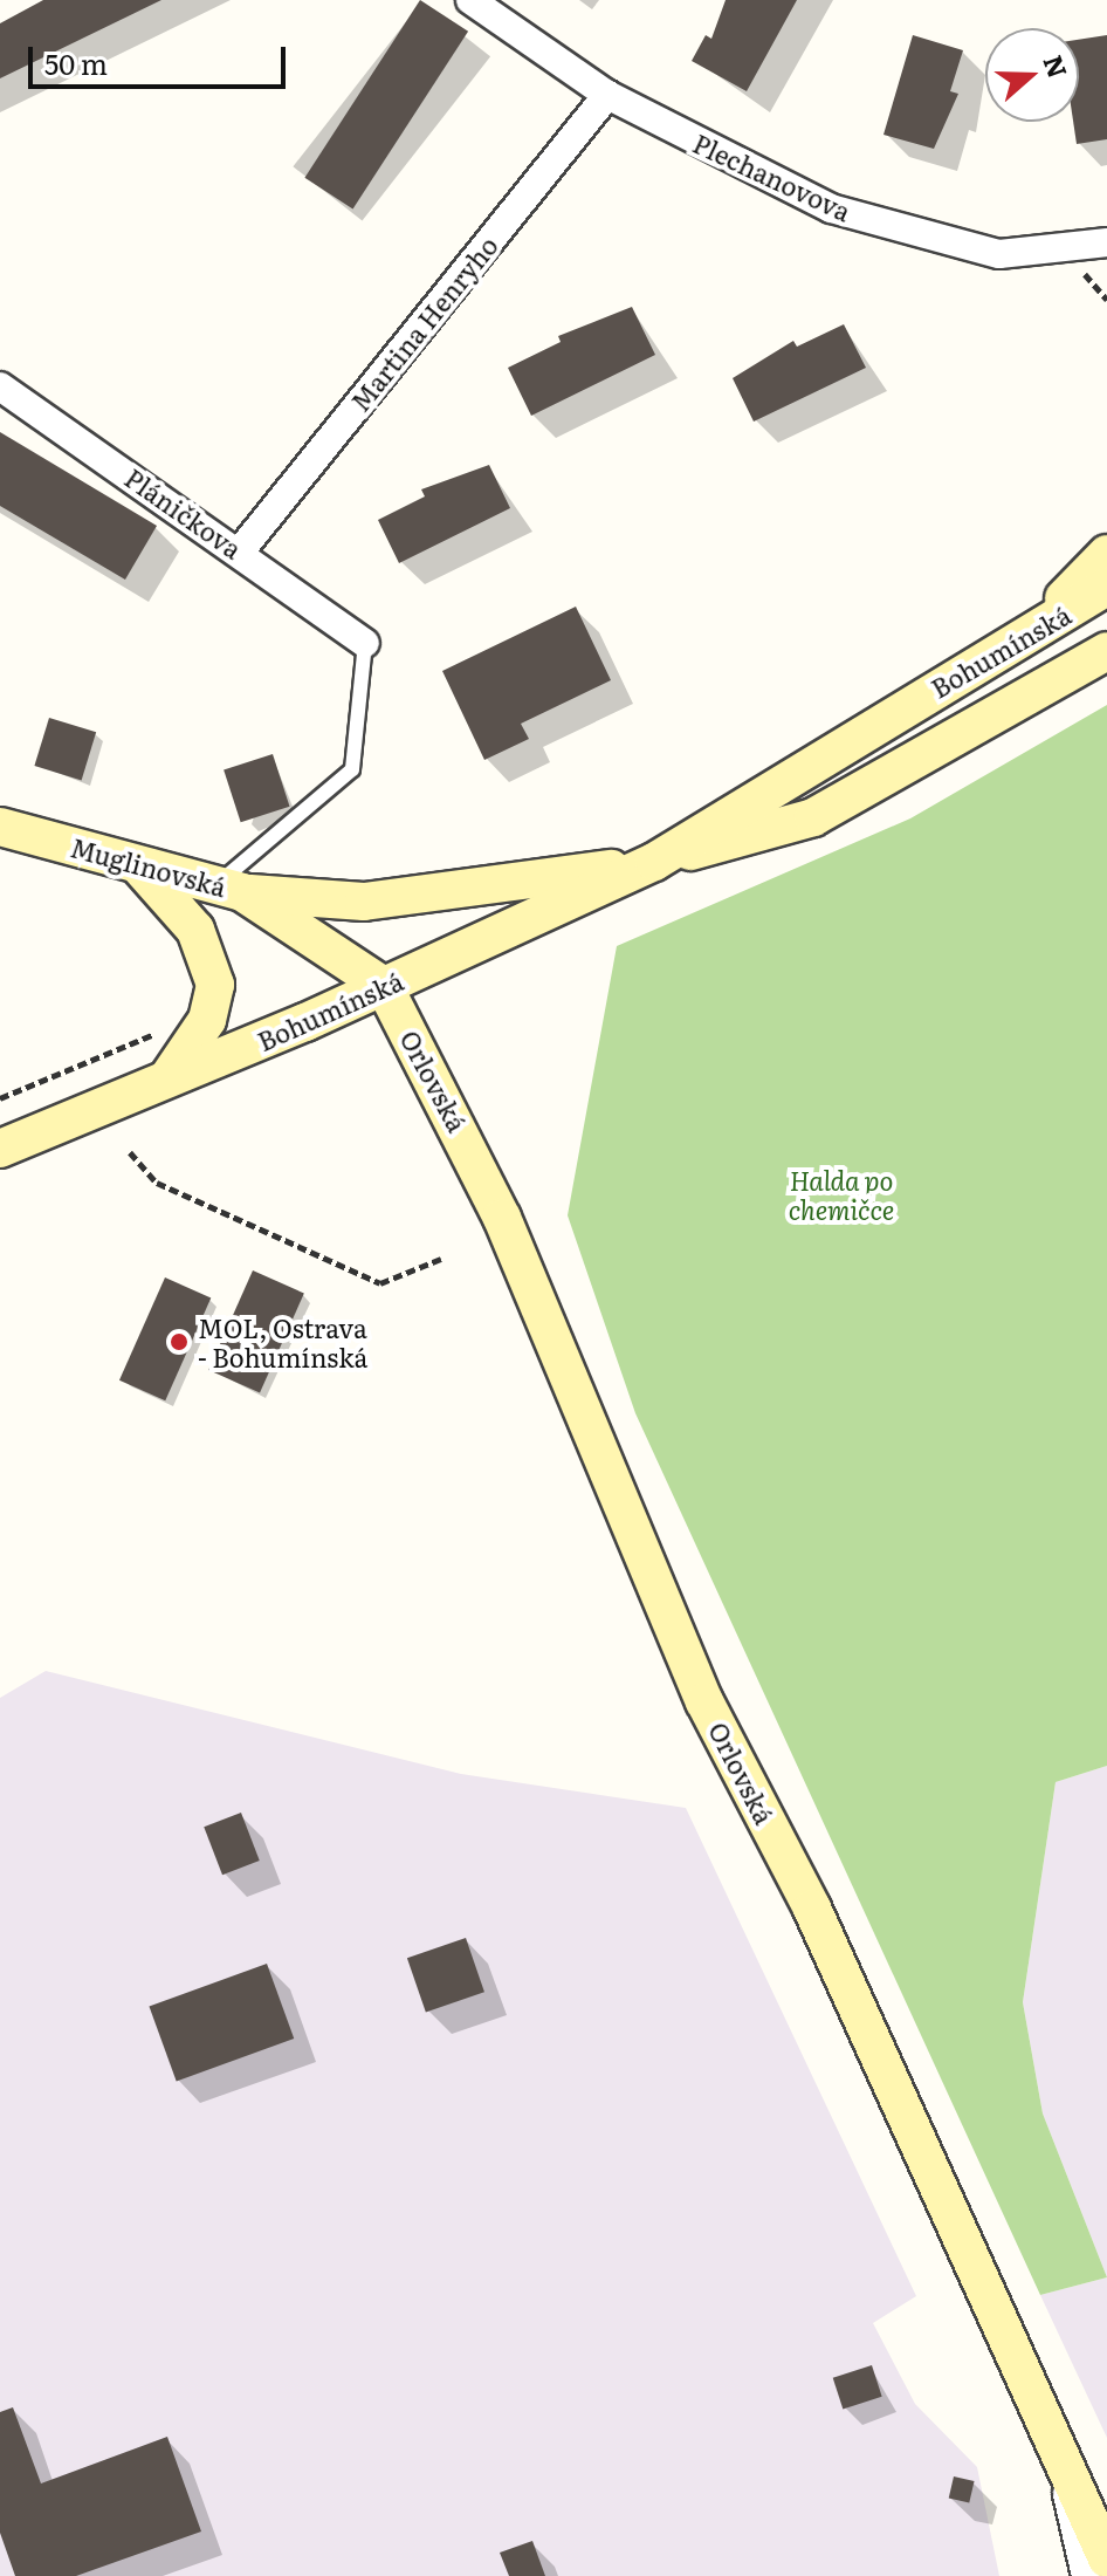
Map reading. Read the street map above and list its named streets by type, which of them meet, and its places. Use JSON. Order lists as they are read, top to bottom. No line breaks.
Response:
{"streets":{"main road":["Bohumínská","Muglinovská","Orlovská"],"street":["Plechanovova","Martina Henryho","Pláničkova"]},"crossings":[["Plechanovova","Martina Henryho"],["Martina Henryho","Pláničkova"],["Bohumínská","Muglinovská"],["Bohumínská","Orlovská"],["Muglinovská","Orlovská"]],"parks":["Halda po chemičce"],"places":["MOL, Ostrava - Bohumínská"],"scale_bar":"50 m","north":"right"}
